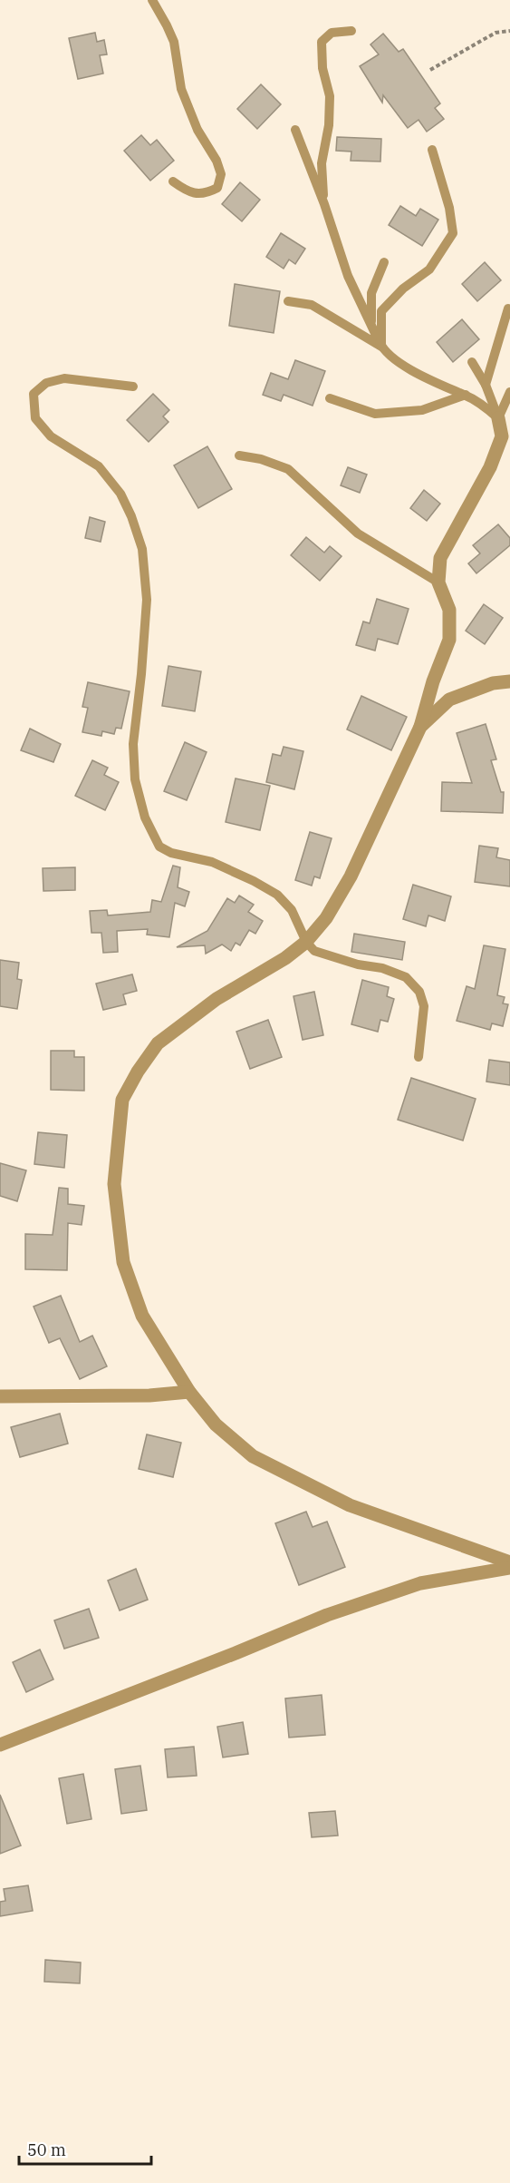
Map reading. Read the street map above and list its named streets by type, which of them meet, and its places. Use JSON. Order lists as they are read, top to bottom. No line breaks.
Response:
{"scale_bar":"50 m"}
